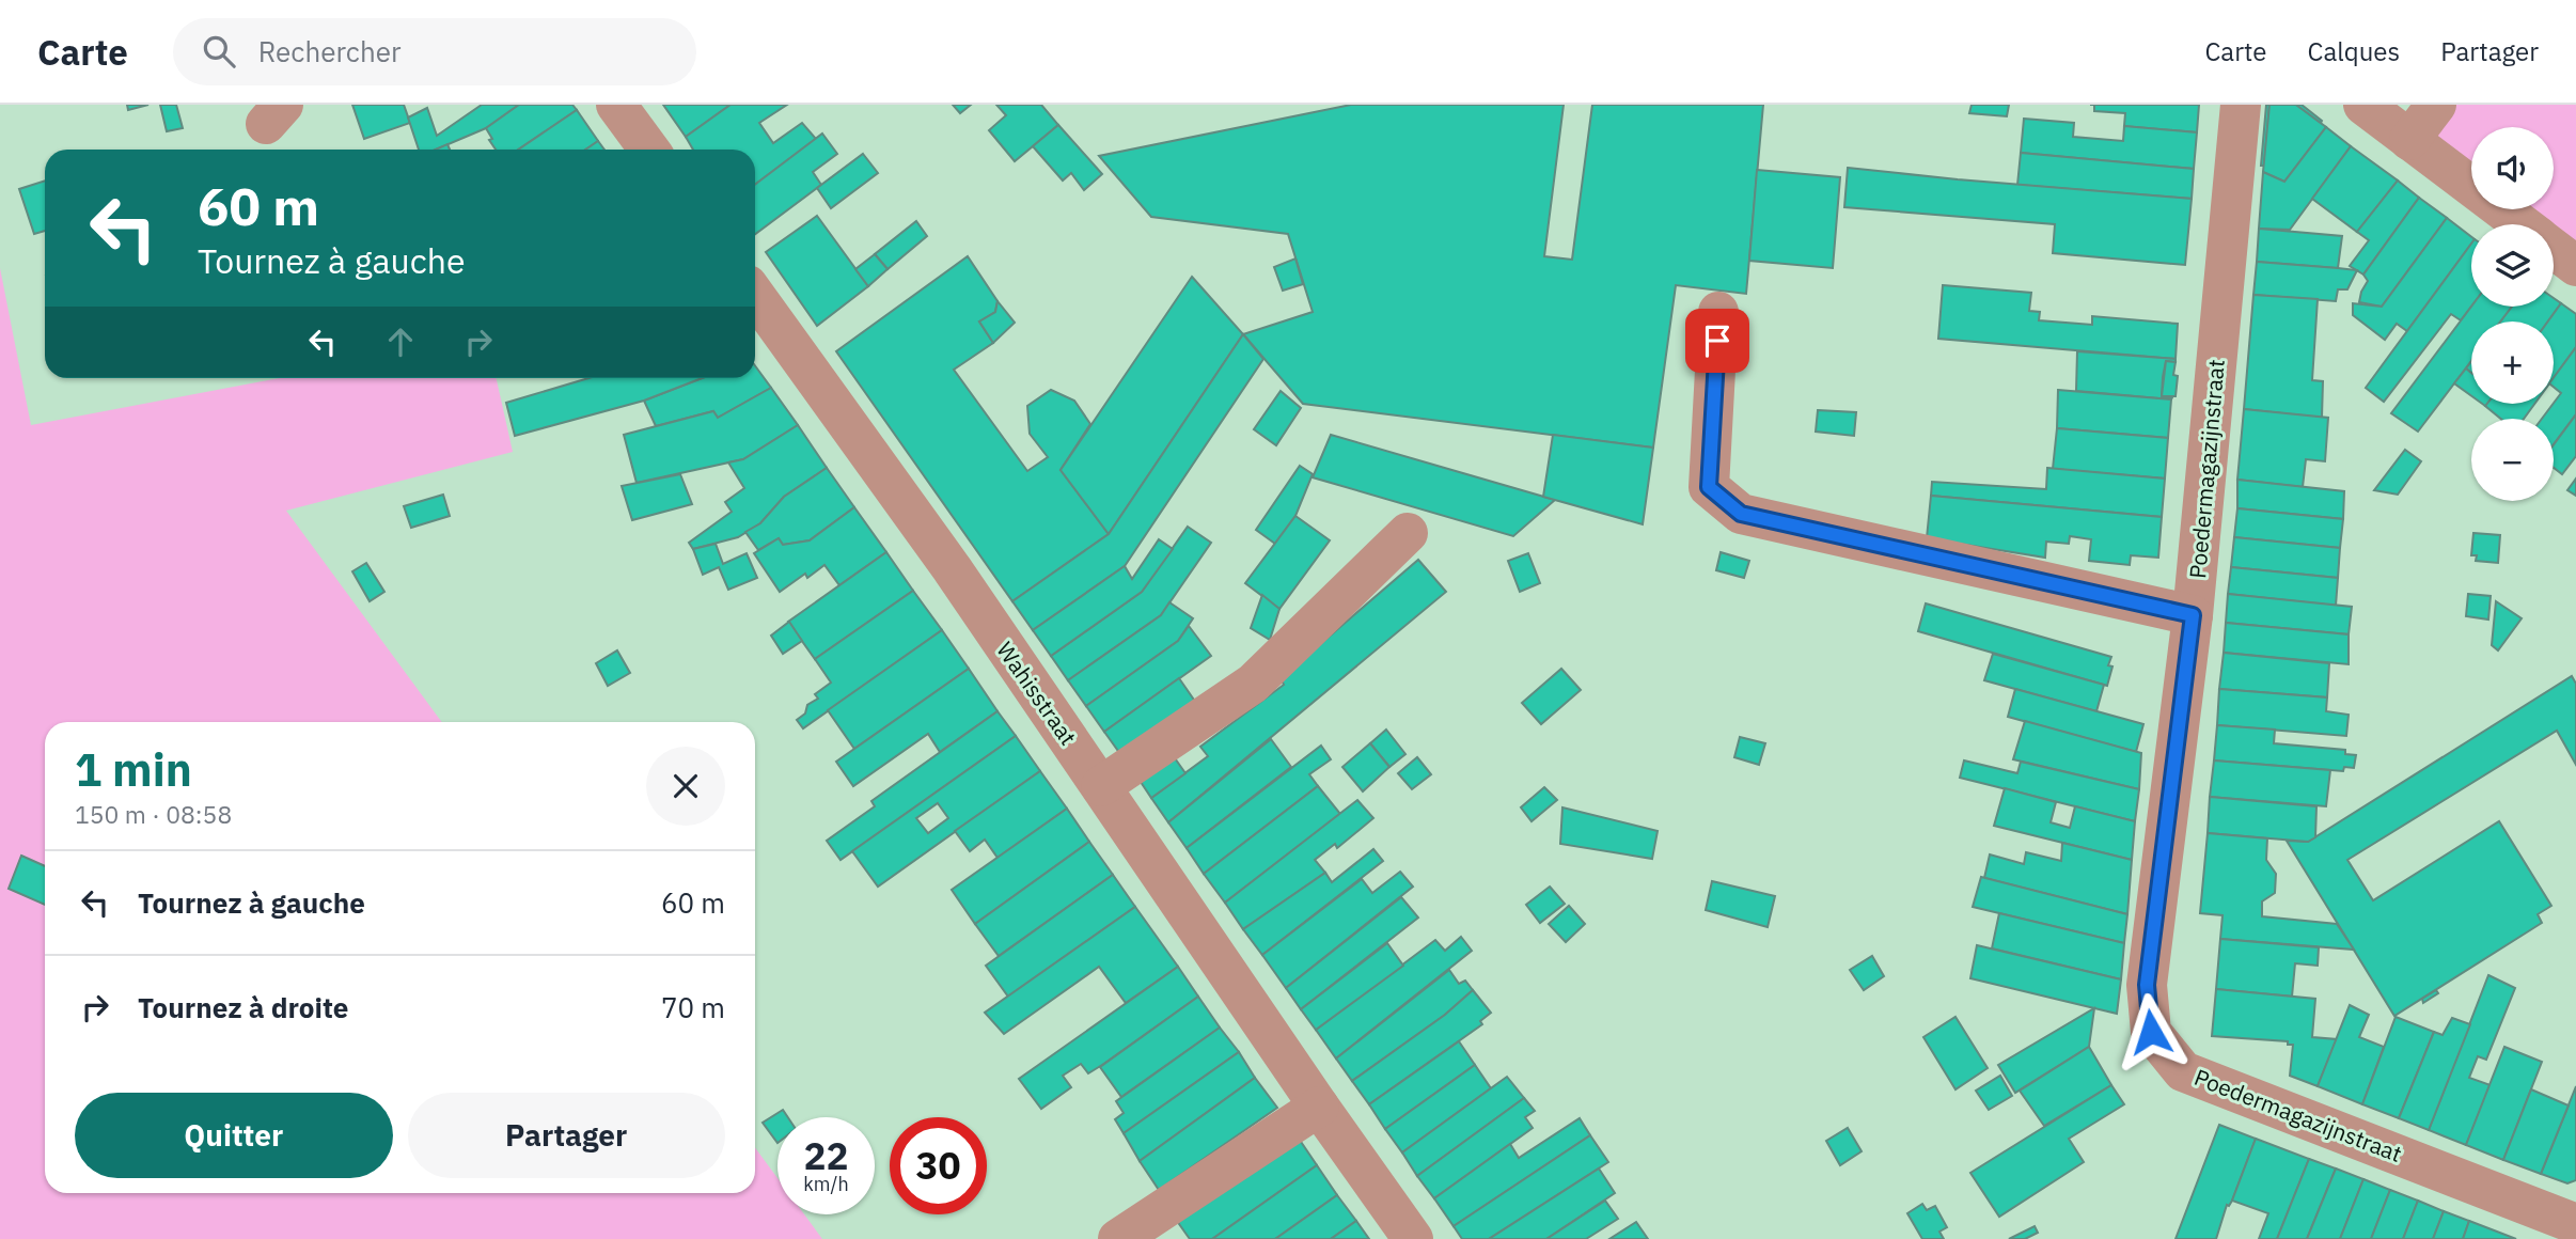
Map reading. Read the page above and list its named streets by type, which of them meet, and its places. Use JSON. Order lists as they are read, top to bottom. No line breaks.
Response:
{"streets":{"street":["Poedermagazijnstraat","Wahisstraat"]},"page":{"header":"Carte","search":"Rechercher","nav":["Carte","Calques","Partager"],"map_buttons":["+","−"],"turn":["60 m","Tournez à gauche"],"heading":["1 min","150 m · 08:58"],"list":[{"name":"Tournez à gauche","value":"60 m"},{"name":"Tournez à droite","value":"70 m"}],"buttons":["Quitter","Partager"],"speed":"22 km/h","limit":"30"}}
